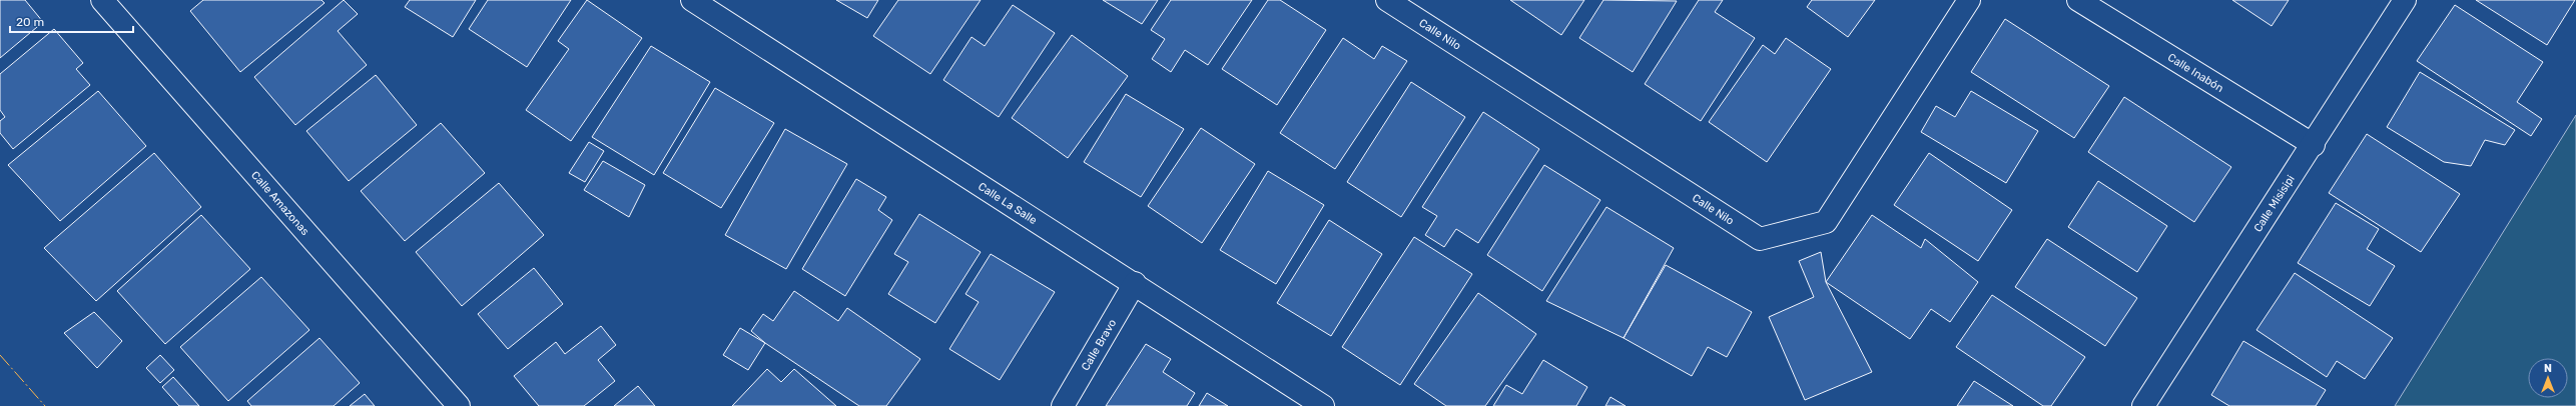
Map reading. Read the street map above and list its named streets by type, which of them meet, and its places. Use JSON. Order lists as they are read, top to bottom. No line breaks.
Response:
{"streets":{"street":["Calle Nilo","Calle Inabón","Calle La Salle","Calle Amazonas","Calle Misisipi","Calle Bravo"]},"crossings":[["Calle Inabón","Calle Misisipi"],["Calle La Salle","Calle Bravo"]],"scale_bar":"20 m","north":"top"}
